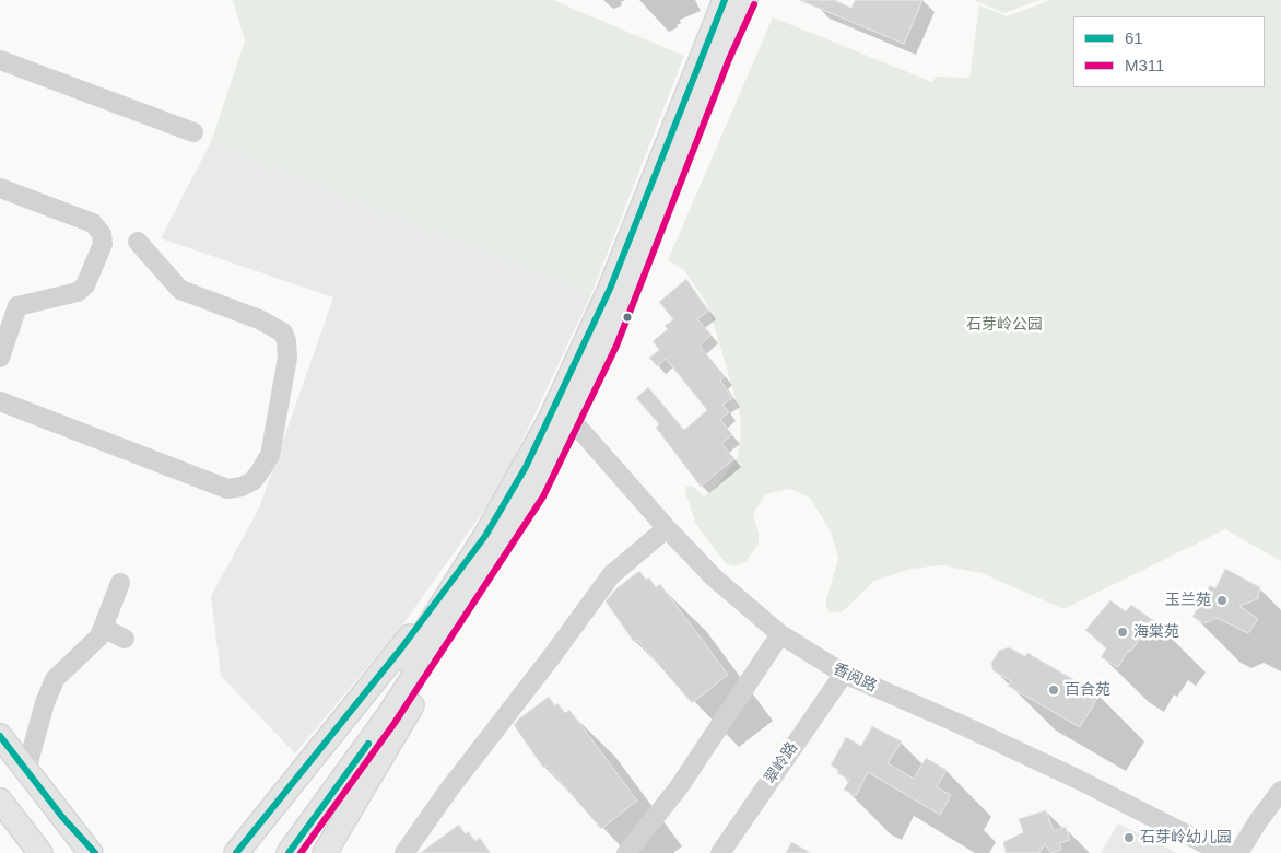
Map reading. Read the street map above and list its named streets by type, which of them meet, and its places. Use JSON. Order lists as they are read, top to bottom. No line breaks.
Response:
{"streets":{"street":["香阅路","翠岭路"]},"crossings":[["香阅路","翠岭路"]],"parks":["石芽岭公园"],"places":["玉兰苑","海棠苑","百合苑","石芽岭幼儿园"],"lines":["transit line 61","transit line M311"],"legend":["61","M311"]}
